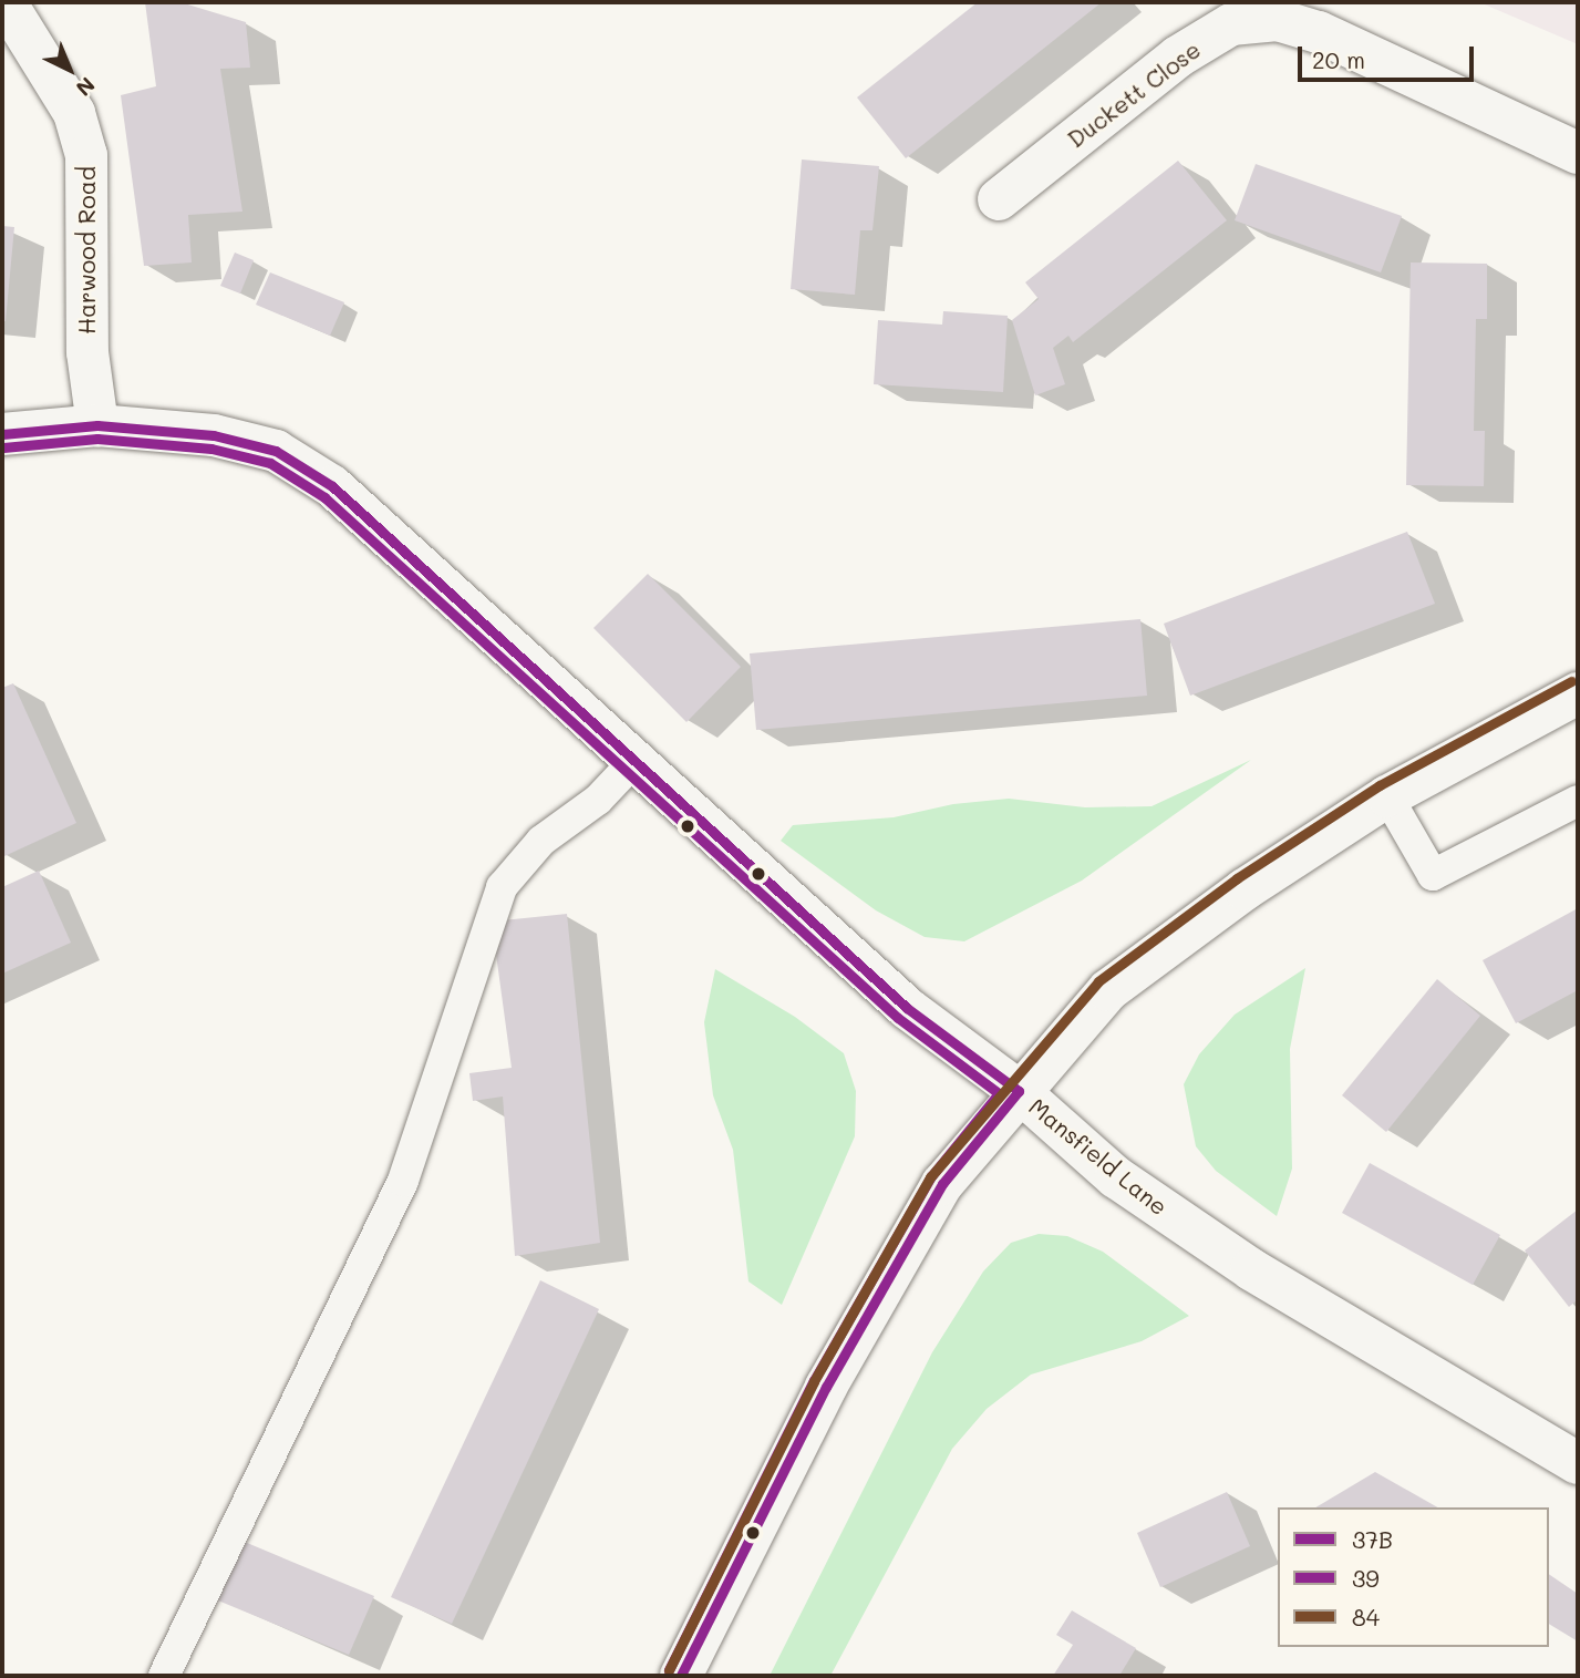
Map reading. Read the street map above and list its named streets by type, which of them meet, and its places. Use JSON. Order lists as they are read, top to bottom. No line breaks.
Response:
{"streets":{"main road":["Duckett Close","Harwood Road","Mansfield Lane"]},"crossings":[["Harwood Road","Mansfield Lane"]],"lines":["transit line 37B","transit line 39","transit line 84"],"legend":["37B","39","84"],"scale_bar":"20 m","north":"bottom right"}
